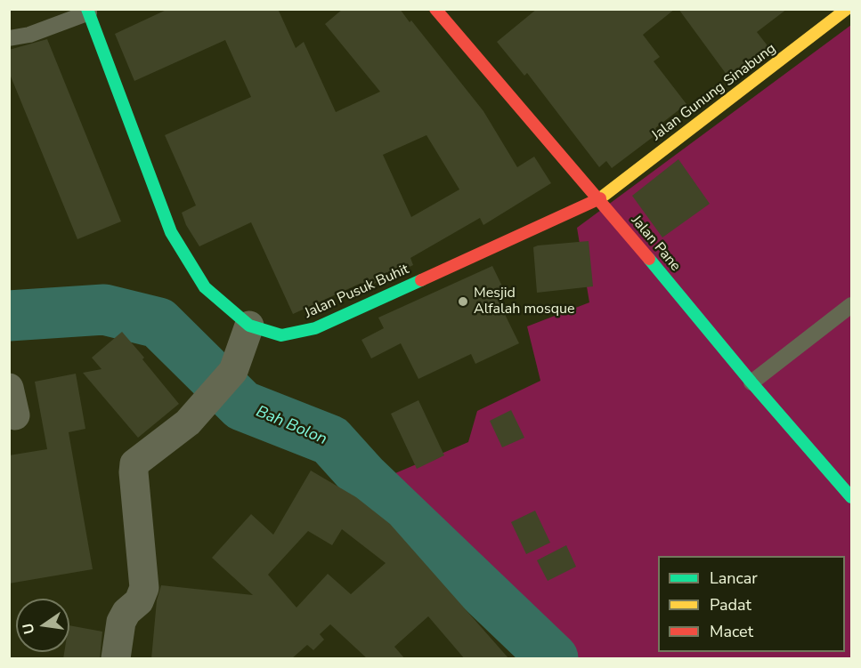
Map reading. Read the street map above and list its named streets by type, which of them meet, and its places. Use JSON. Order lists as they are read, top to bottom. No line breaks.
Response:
{"streets":{"street":["Jalan Gunung Sinabung","Jalan Pane","Jalan Pusuk Buhit"]},"crossings":[["Jalan Gunung Sinabung","Jalan Pane"],["Jalan Gunung Sinabung","Jalan Pusuk Buhit"],["Jalan Pane","Jalan Pusuk Buhit"]],"water":["Bah Bolon"],"places":["Mesjid Alfalah mosque"],"legend":["Lancar","Padat","Macet"],"north":"left"}
